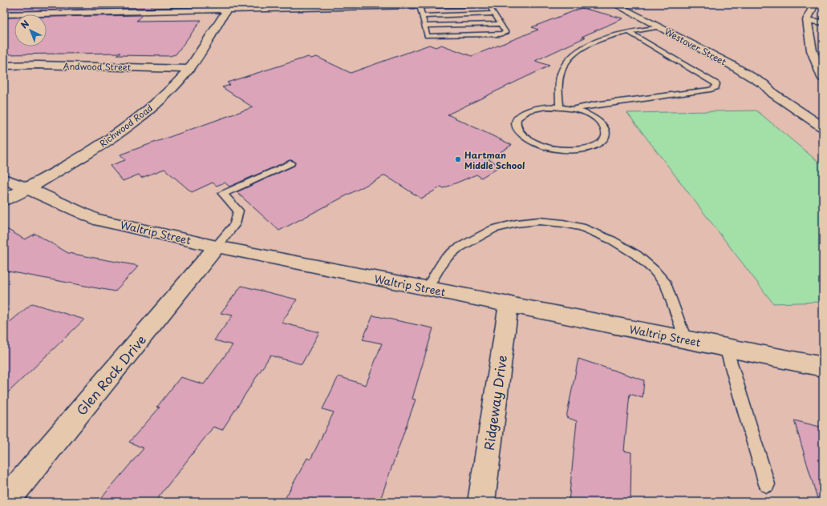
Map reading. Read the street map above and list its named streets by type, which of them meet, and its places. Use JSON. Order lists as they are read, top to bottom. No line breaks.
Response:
{"streets":{"street":["Westover Street","Andwood Street","Richwood Road","Waltrip Street","Glen Rock Drive","Ridgeway Drive"]},"crossings":[["Andwood Street","Richwood Road"],["Richwood Road","Waltrip Street"],["Waltrip Street","Glen Rock Drive"],["Waltrip Street","Ridgeway Drive"]],"places":["Hartman Middle School"],"north":"top left"}
